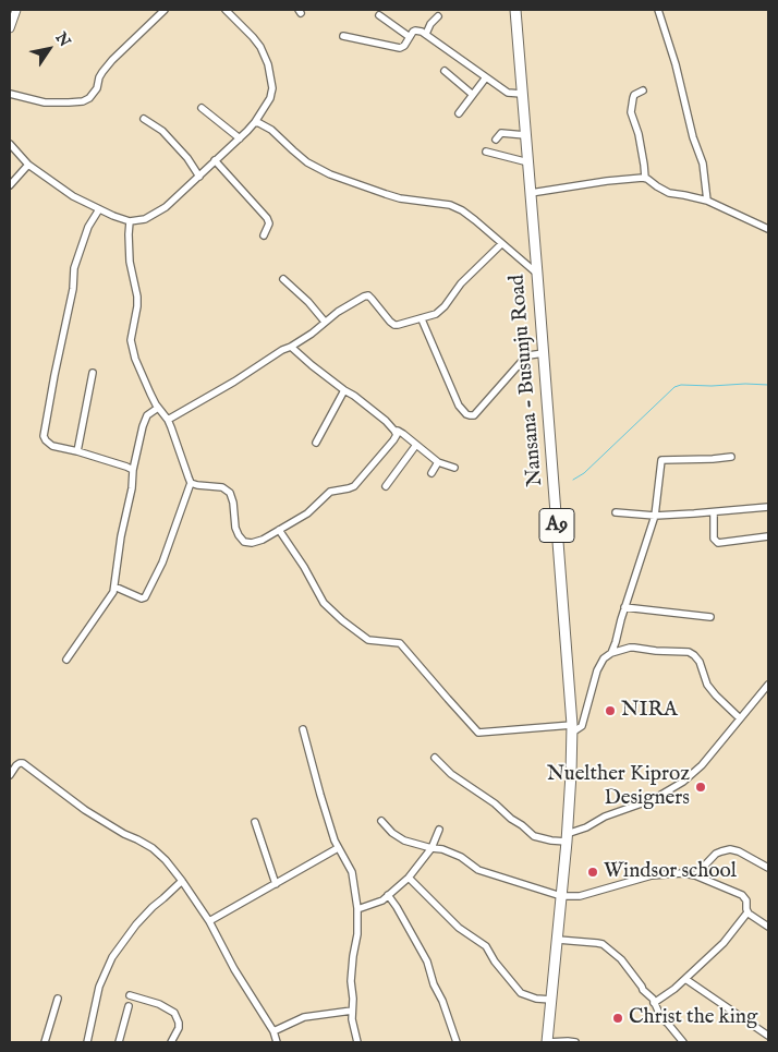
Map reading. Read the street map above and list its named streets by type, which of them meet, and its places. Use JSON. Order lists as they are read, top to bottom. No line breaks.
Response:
{"streets":{"main road":["Nansana - Busunju Road","A9"]},"places":["NIRA","Nuelther Kiproz Designers","Windsor school","Christ the king"],"north":"top right"}
